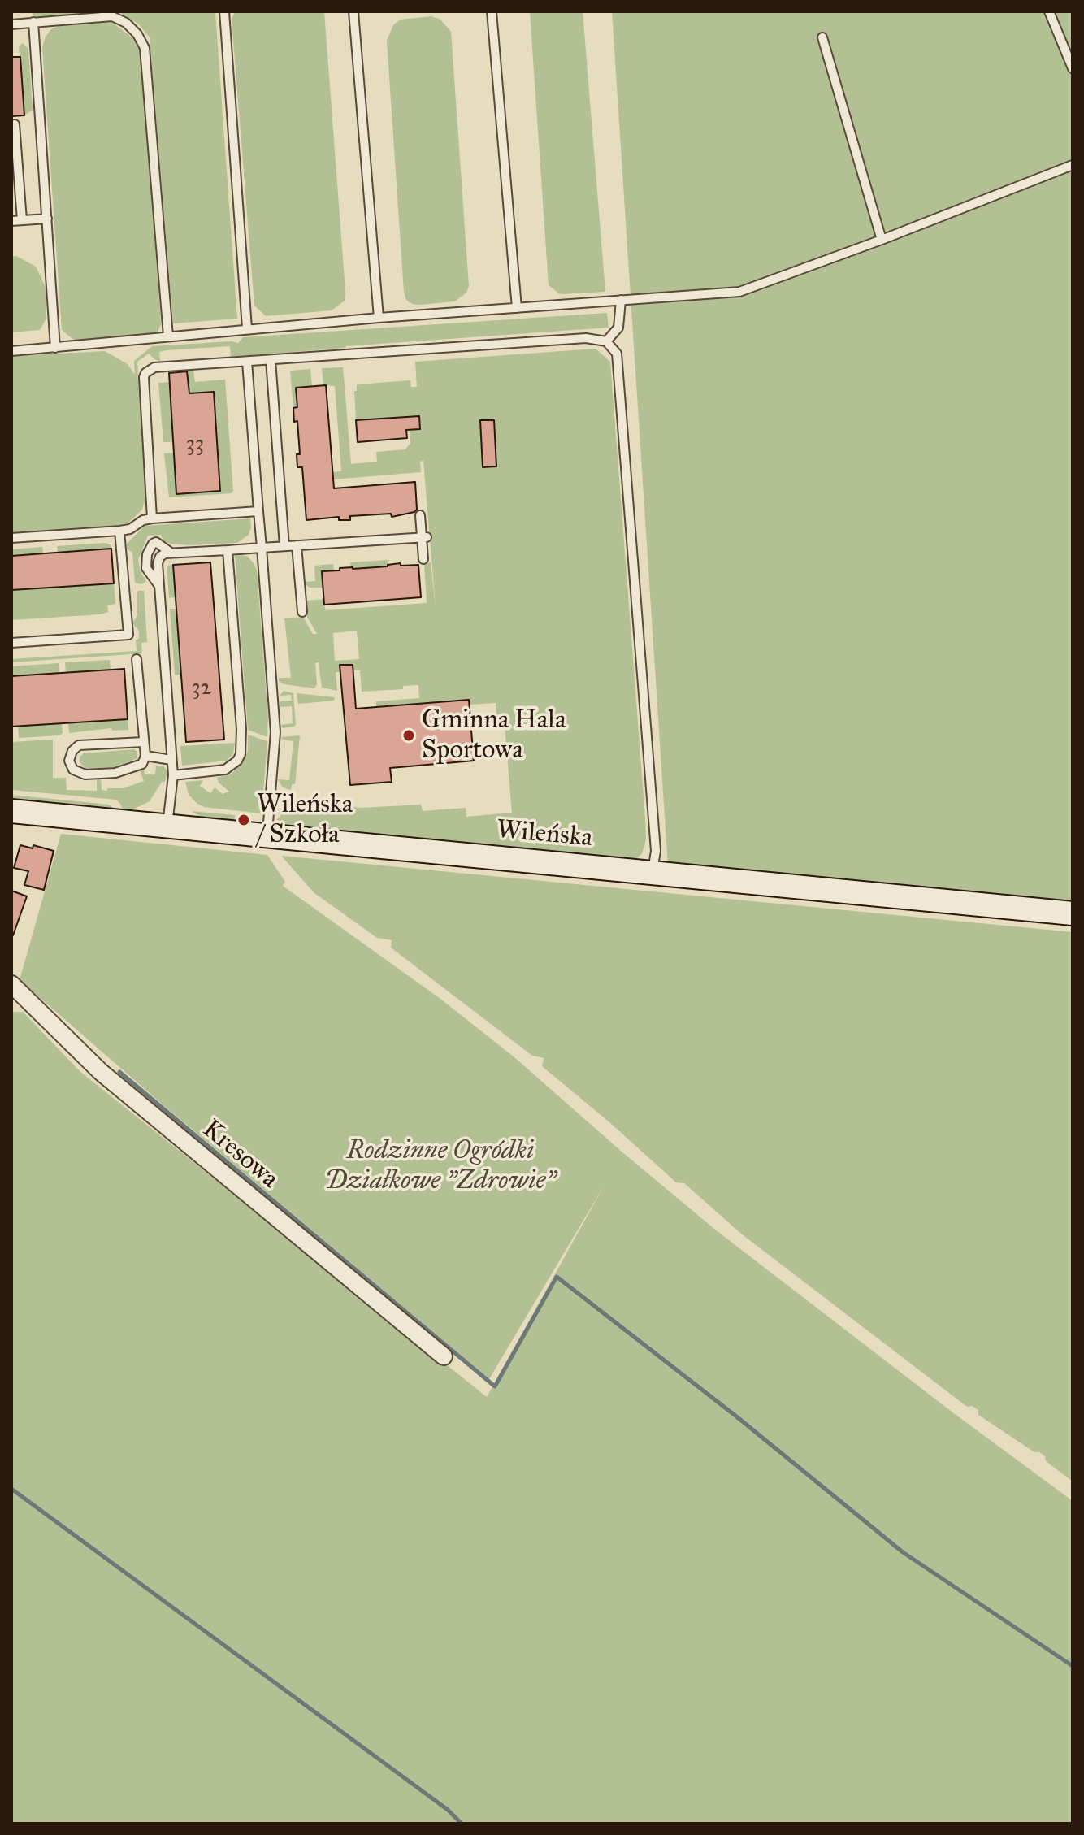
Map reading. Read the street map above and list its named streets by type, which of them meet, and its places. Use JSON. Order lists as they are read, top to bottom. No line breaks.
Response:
{"streets":{"street":["Wileńska","Kresowa"]},"parks":["Rodzinne Ogródki Działkowe \"Zdrowie\""],"places":["Gminna Hala Sportowa","Wileńska / Szkoła"],"house_numbers":["33","32"]}
